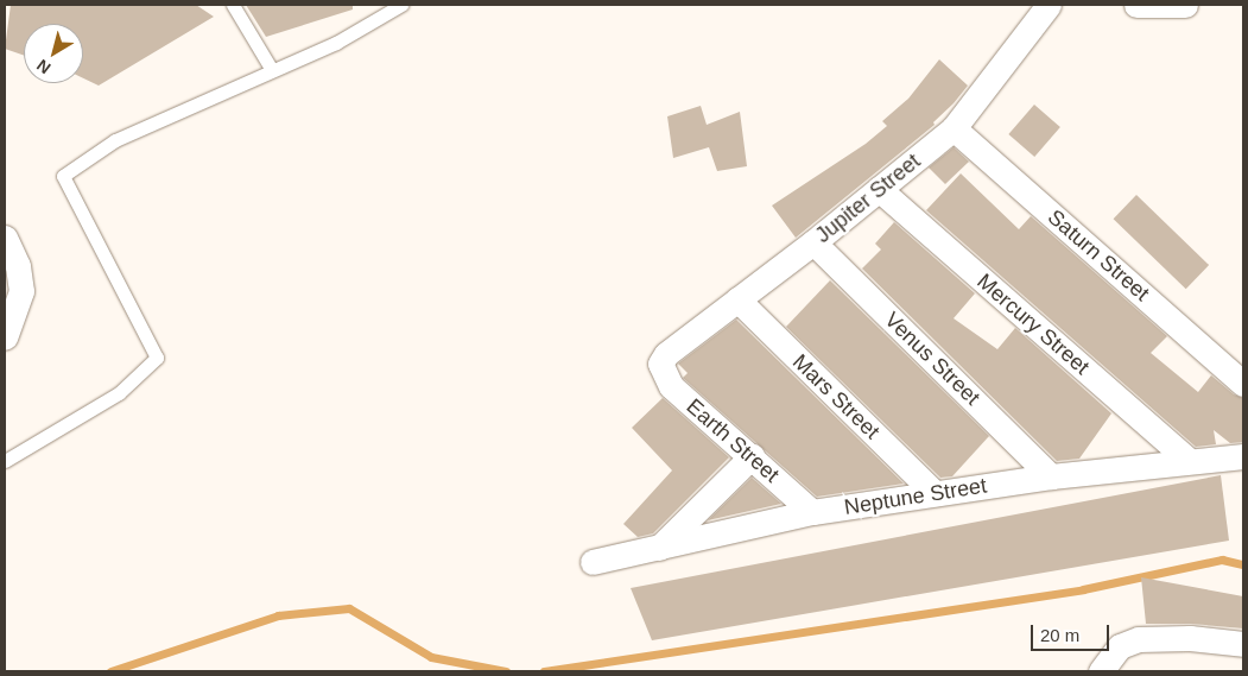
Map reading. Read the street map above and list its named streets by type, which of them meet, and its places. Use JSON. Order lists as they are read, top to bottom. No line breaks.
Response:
{"streets":{"street":["Jupiter Street","Saturn Street","Mercury Street","Venus Street","Mars Street","Earth Street","Neptune Street"]},"crossings":[["Jupiter Street","Saturn Street"],["Jupiter Street","Mercury Street"],["Jupiter Street","Venus Street"],["Jupiter Street","Mars Street"],["Jupiter Street","Earth Street"],["Mercury Street","Neptune Street"],["Venus Street","Neptune Street"],["Mars Street","Neptune Street"],["Earth Street","Neptune Street"]],"scale_bar":"20 m","north":"bottom left"}
